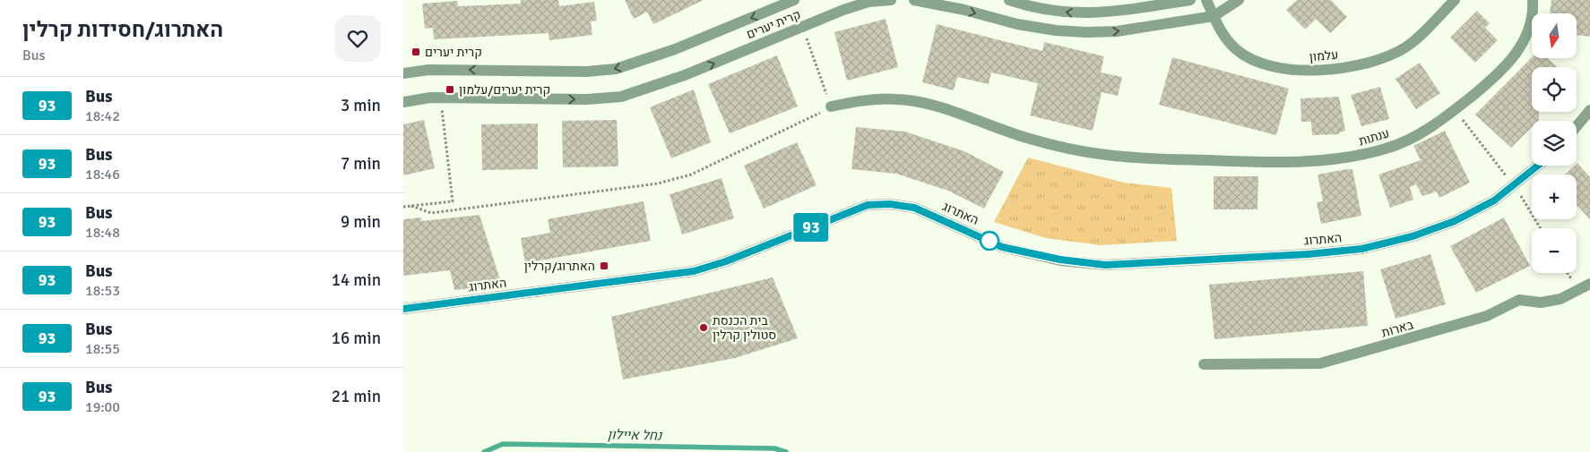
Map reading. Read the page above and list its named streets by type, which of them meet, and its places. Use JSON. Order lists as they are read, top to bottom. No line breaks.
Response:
{"streets":{"street":["קרית יערים","עלמון","ענתות","האתרוג","בארות"]},"water":["נחל איילון"],"places":{"transit":["קרית יערים","קרית יערים/עלמון","האתרוג/קרלין"],"other":["בית הכנסת סטולין קרלין"]},"lines":["bus line 93"],"north":"bottom","page":{"heading":["האתרוג/חסידות קרלין","Bus"],"on_map":"93","map_buttons":["+","−"],"list":[{"mark":"93","name":"Bus","note":"18:42","value":"3 min"},{"mark":"93","name":"Bus","note":"18:46","value":"7 min"},{"mark":"93","name":"Bus","note":"18:48","value":"9 min"},{"mark":"93","name":"Bus","note":"18:53","value":"14 min"},{"mark":"93","name":"Bus","note":"18:55","value":"16 min"},{"mark":"93","name":"Bus","note":"19:00","value":"21 min"}]}}
